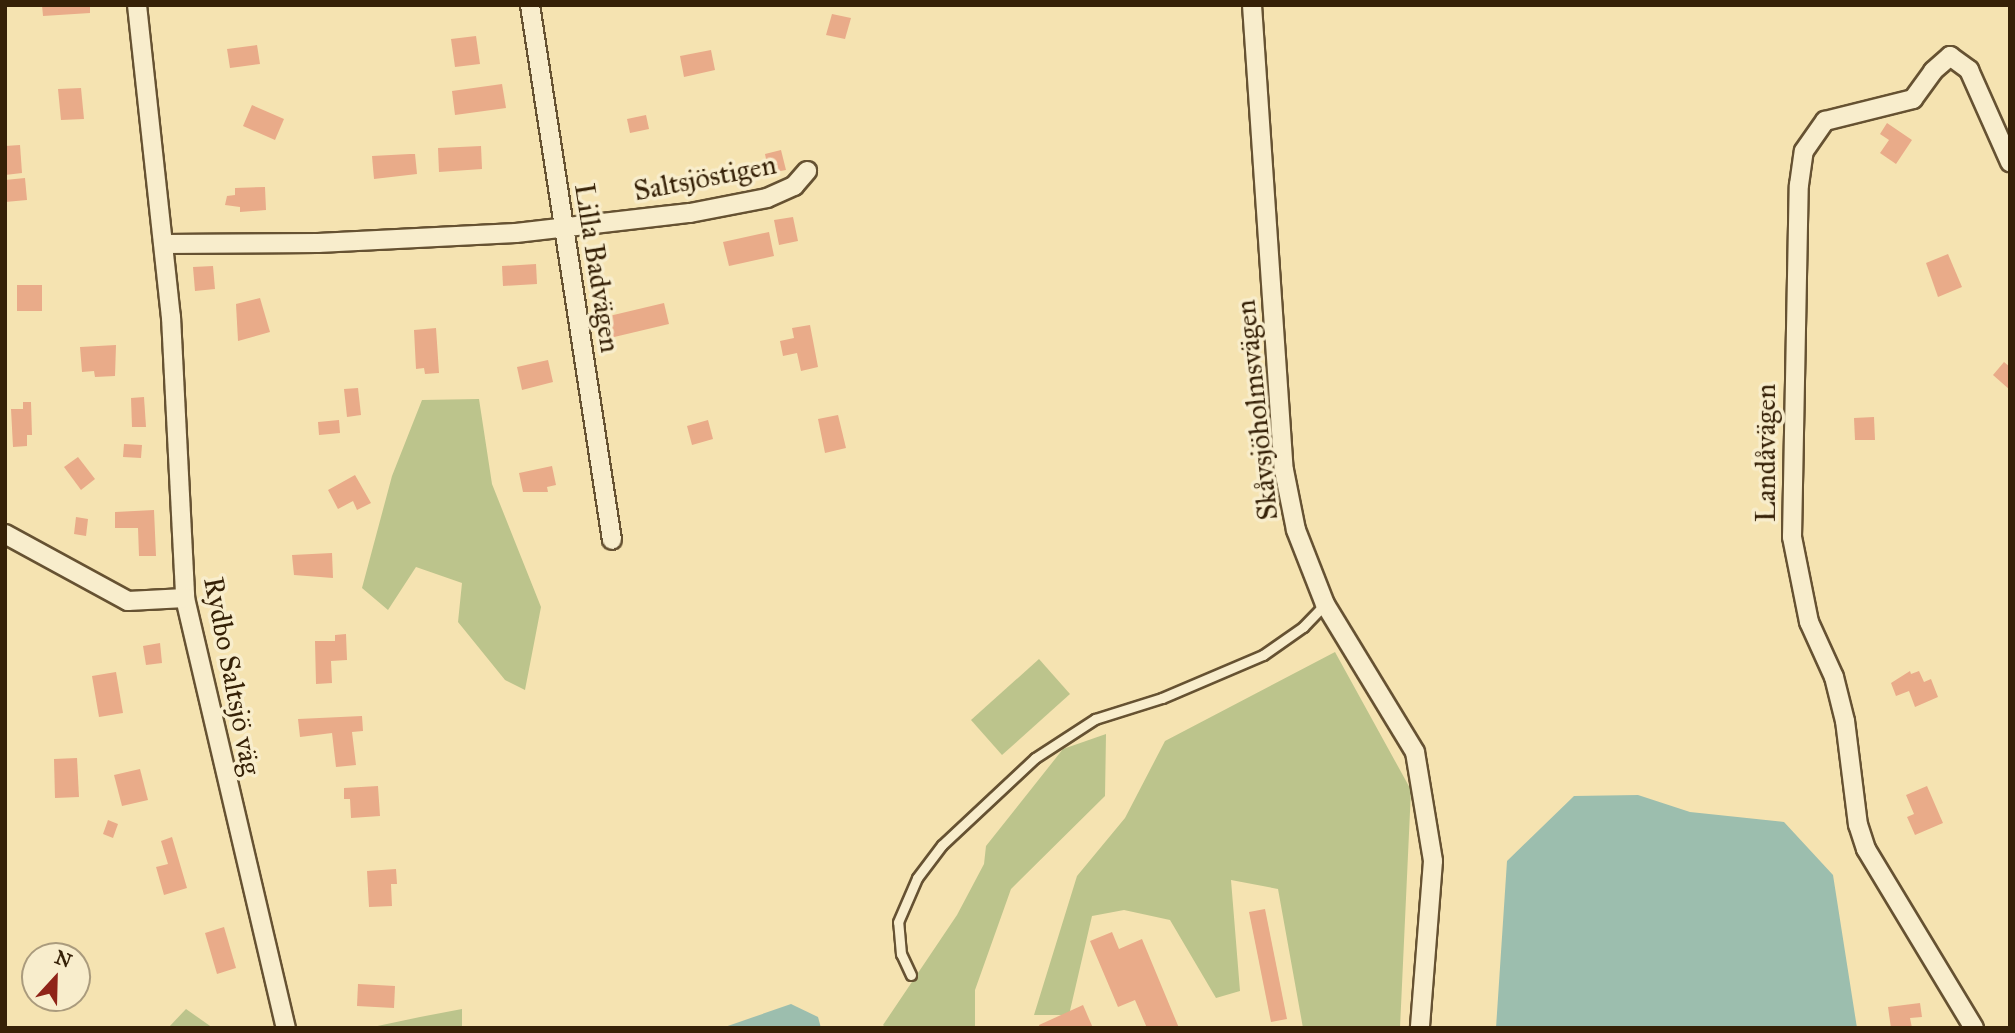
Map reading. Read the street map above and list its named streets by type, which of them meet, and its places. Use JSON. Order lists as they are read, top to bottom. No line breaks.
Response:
{"streets":{"street":["Saltsjöstigen","Lilla Badvägen","Skåvsjöholmsvägen","Landåvägen","Rydbo Saltsjö väg"]},"crossings":[["Saltsjöstigen","Lilla Badvägen"]],"north":"top"}
